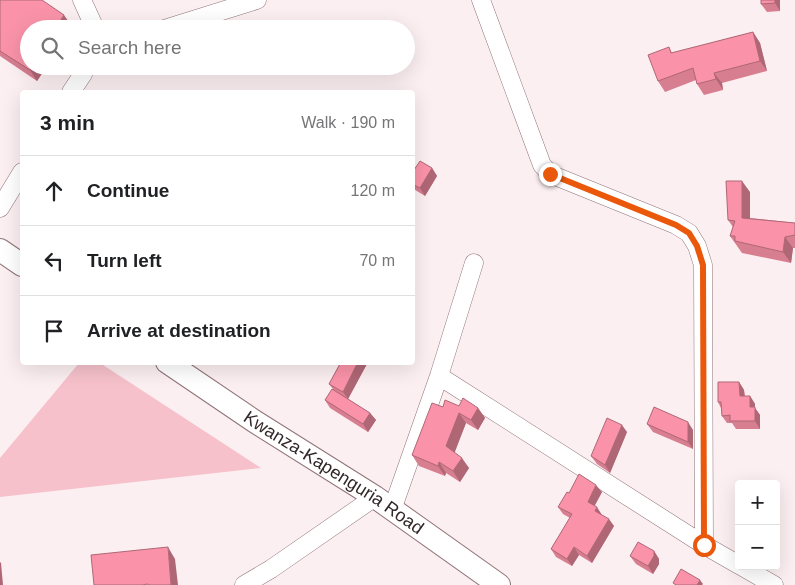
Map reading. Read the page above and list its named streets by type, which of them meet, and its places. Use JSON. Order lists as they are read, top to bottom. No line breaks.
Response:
{"streets":{"street":["Kwanza-Kapenguria Road"]},"page":{"search":"Search here","heading":["3 min","Walk · 190 m"],"list":[["Continue","120 m"],["Turn left","70 m"],"Arrive at destination"],"map_buttons":["+","−"]}}
